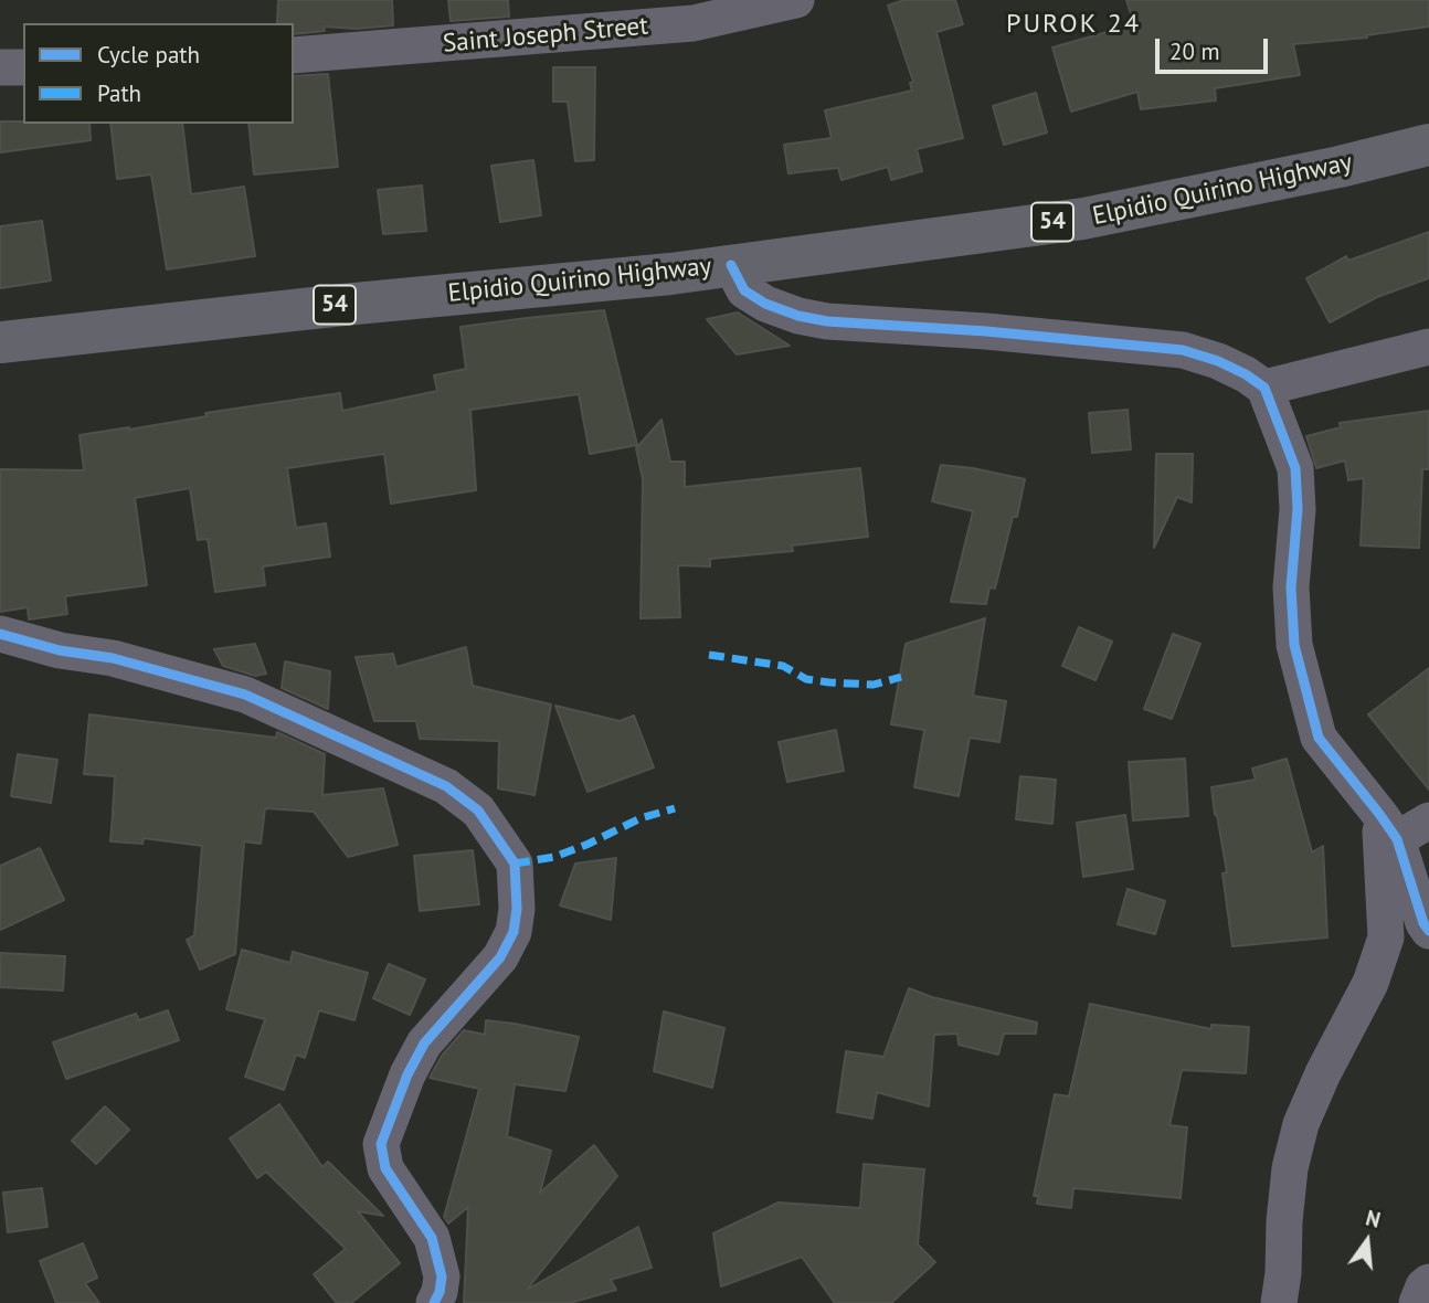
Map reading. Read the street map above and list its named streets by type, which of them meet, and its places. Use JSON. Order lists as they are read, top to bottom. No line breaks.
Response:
{"streets":{"highway":["Elpidio Quirino Highway","54"],"street":["Saint Joseph Street"]},"districts":["PUROK 24"],"legend":["Cycle path","Path"],"scale_bar":"20 m","north":"top"}
